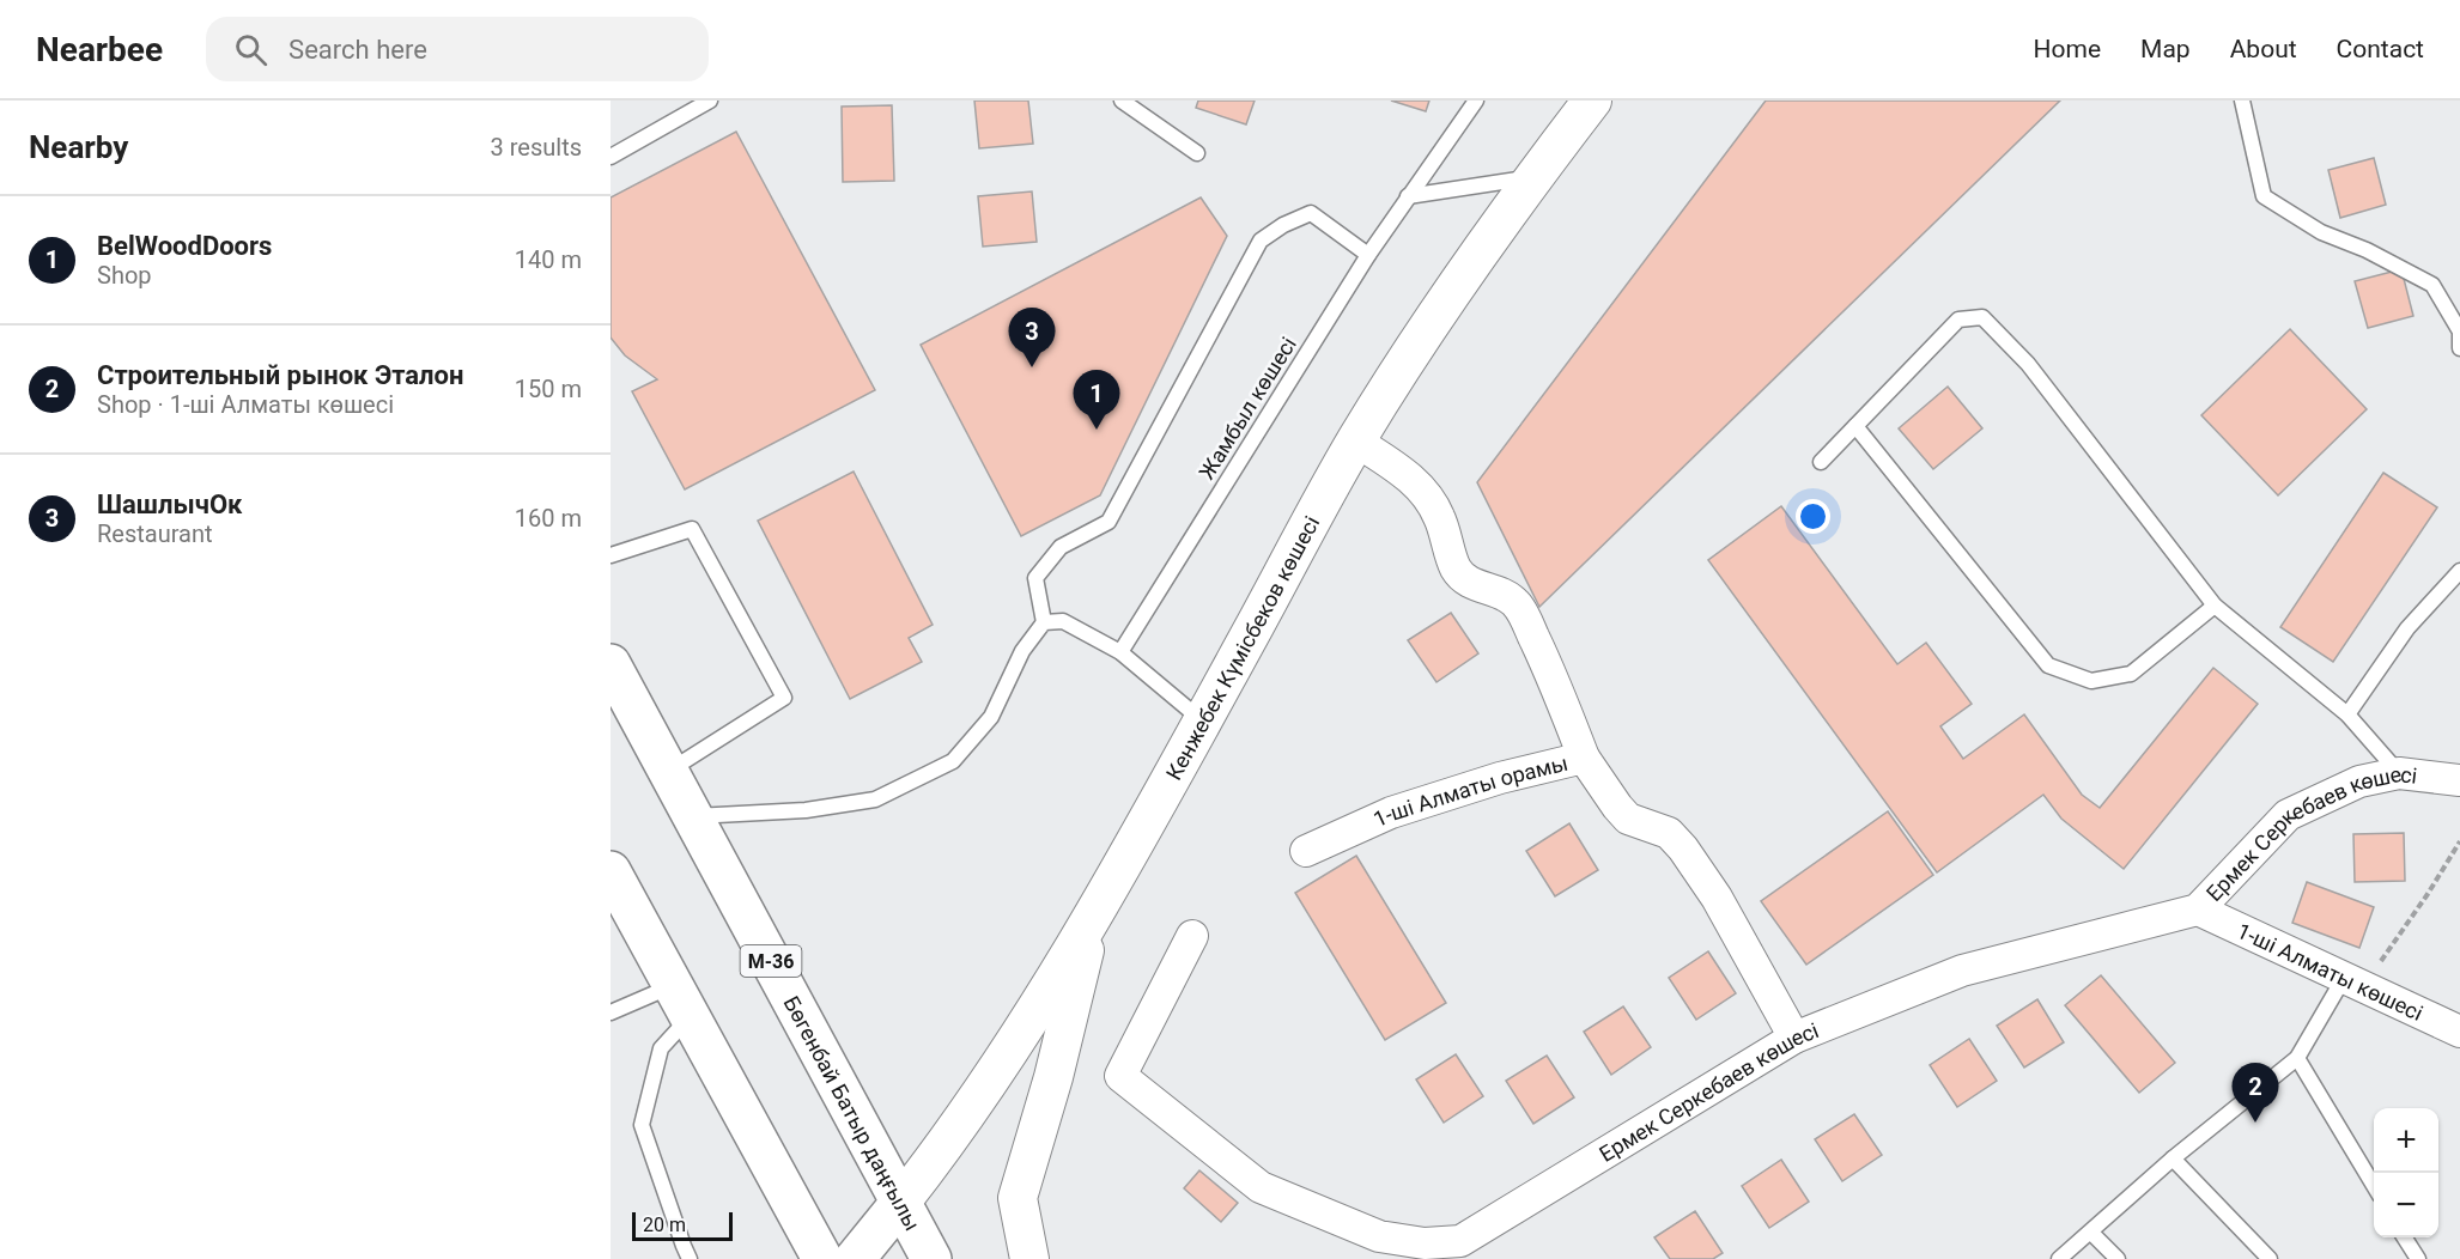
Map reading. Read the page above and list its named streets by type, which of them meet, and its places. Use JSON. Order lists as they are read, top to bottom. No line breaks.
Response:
{"streets":{"main road":["M-36","Бөгенбай Батыр даңғылы"],"street":["Кенжебек Күмісбеков көшесі","1-ші Алматы орамы","Ермек Серкебаев көшесі","1-ші Алматы көшесі"],"lane":["Жамбыл көшесі"]},"crossings":[["Кенжебек Күмісбеков көшесі","Бөгенбай Батыр даңғылы"],["1-ші Алматы орамы","Ермек Серкебаев көшесі"],["Ермек Серкебаев көшесі","1-ші Алматы көшесі"]],"scale_bar":"20 m","page":{"header":"Nearbee","search":"Search here","nav":["Home","Map","About","Contact"],"heading":["Nearby","3 results"],"list":[{"mark":"1","name":"BelWoodDoors","note":"Shop","value":"140 m"},{"mark":"2","name":"Строительный рынок Эталон","note":"Shop · 1-ші Алматы көшесі","value":"150 m"},{"mark":"3","name":"ШашлычОк","note":"Restaurant","value":"160 m"}],"pins":["3","1","2"],"map_buttons":["+","−"],"scale":"20 m"}}
